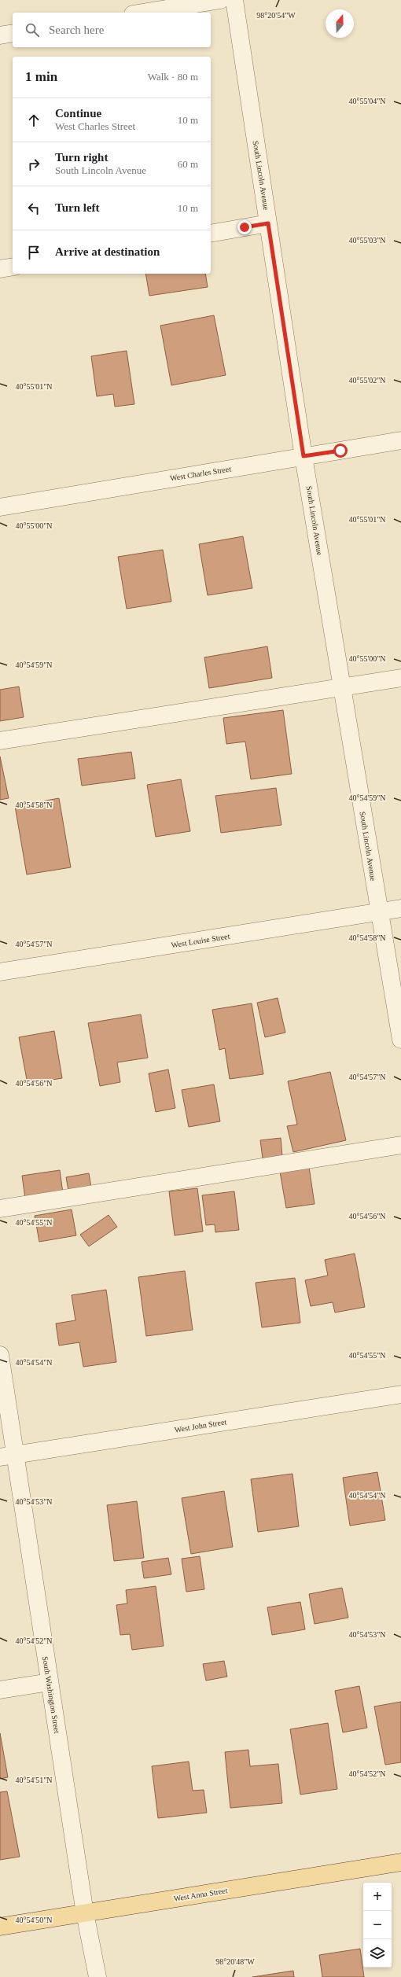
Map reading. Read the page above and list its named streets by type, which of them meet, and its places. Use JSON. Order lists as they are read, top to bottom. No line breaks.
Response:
{"streets":{"main road":["West Anna Street"],"street":["South Lincoln Avenue","West Charles Street","West Louise Street","West John Street","South Washington Street"]},"crossings":[["South Lincoln Avenue","West Charles Street"],["South Lincoln Avenue","West Louise Street"],["West John Street","South Washington Street"],["South Washington Street","West Anna Street"]],"north":"top","page":{"search":"Search here","heading":["1 min","Walk · 80 m"],"list":[["Continue","West Charles Street","10 m"],["Turn right","South Lincoln Avenue","60 m"],["Turn left","10 m"],"Arrive at destination"],"map_buttons":["+","−"]},"coordinates":["98°20'54\"W","40°55'04\"N","40°55'03\"N","40°55'02\"N","40°55'01\"N","40°55'00\"N","40°54'59\"N","40°54'58\"N","40°54'57\"N","40°54'56\"N","40°54'55\"N","40°54'54\"N","40°54'53\"N","40°54'52\"N","40°54'51\"N","40°54'50\"N","98°20'48\"W"]}
